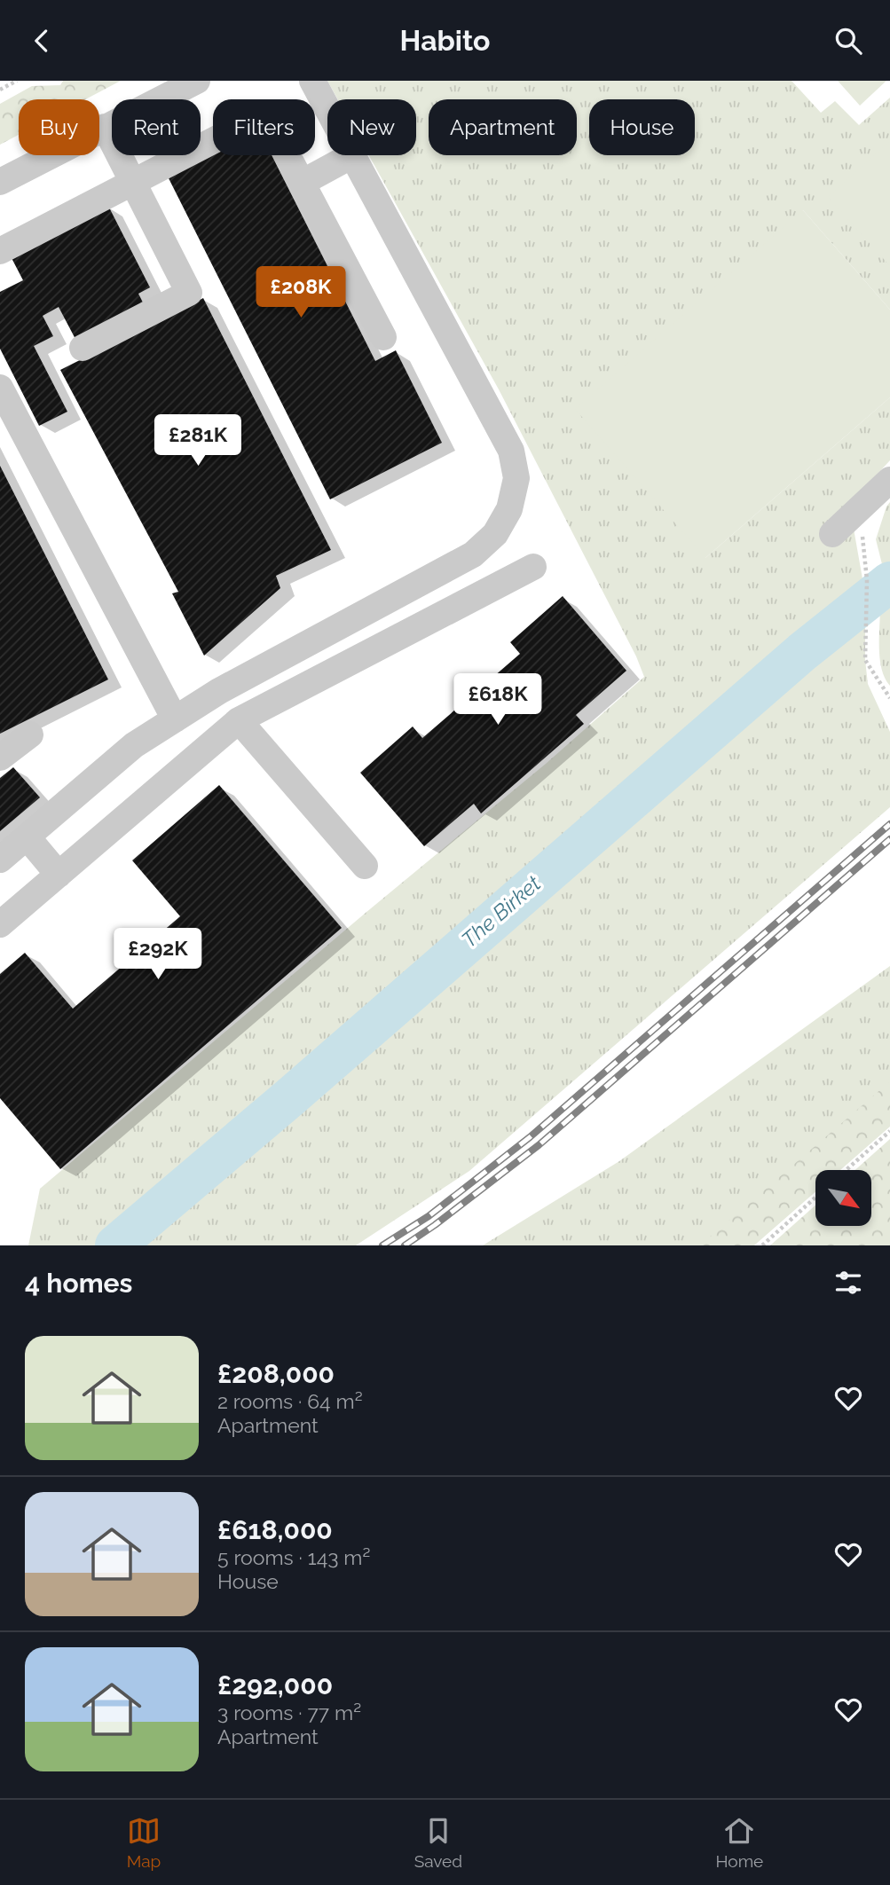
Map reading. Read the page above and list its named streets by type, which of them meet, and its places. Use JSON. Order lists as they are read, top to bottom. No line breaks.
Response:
{"water":["The Birket"],"north":"bottom right","page":{"header":"Habito","chip":["Buy","Rent","Filters","New","Apartment","House"],"price":["£208K","£281K","£618K","£292K"],"heading":"4 homes","list":[{"name":"£208,000","note":"2 rooms · 64 m² · Apartment"},{"name":"£618,000","note":"5 rooms · 143 m² · House"},{"name":"£292,000","note":"3 rooms · 77 m² · Apartment"}],"tabs":["Map","Saved","Home"]}}
